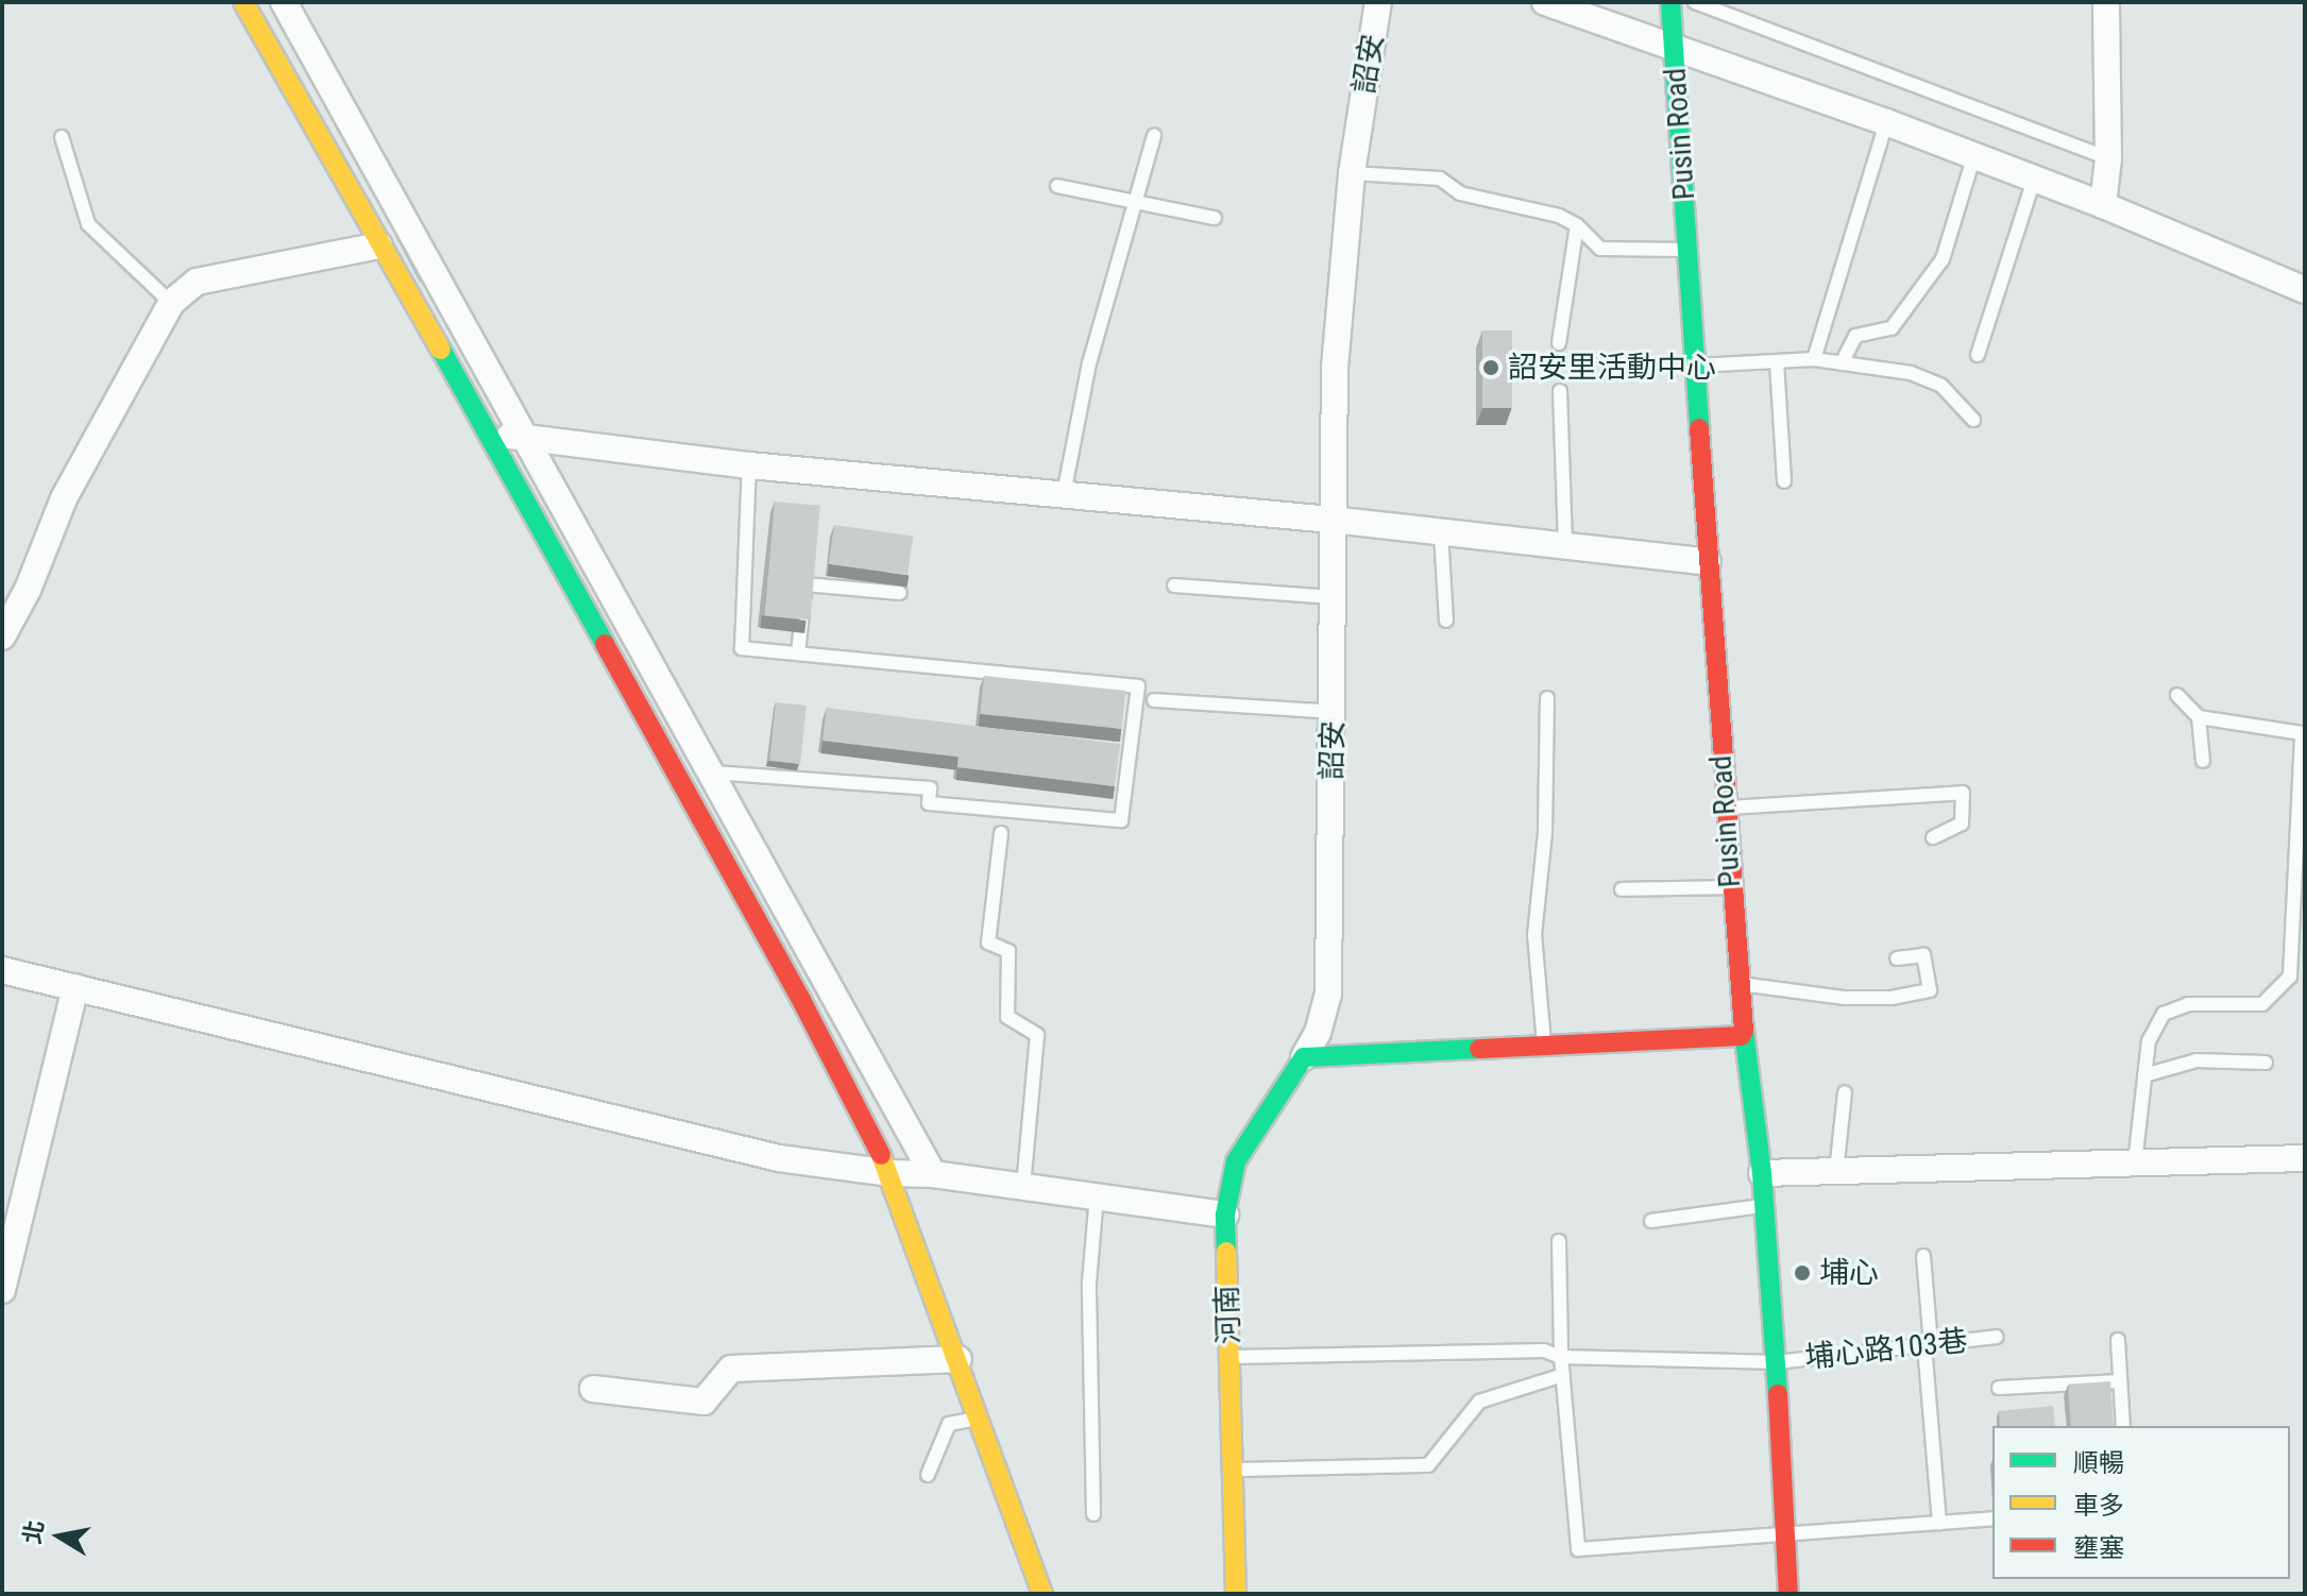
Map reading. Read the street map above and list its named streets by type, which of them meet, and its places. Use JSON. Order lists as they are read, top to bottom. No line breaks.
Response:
{"streets":{"street":["詔安","Pusin Road","河南"],"lane":["埔心路103巷"]},"crossings":[["詔安","河南"],["Pusin Road","埔心路103巷"],["河南","埔心路103巷"]],"places":["詔安里活動中心","埔心"],"legend":["順暢","車多","壅塞"],"north":"left"}
